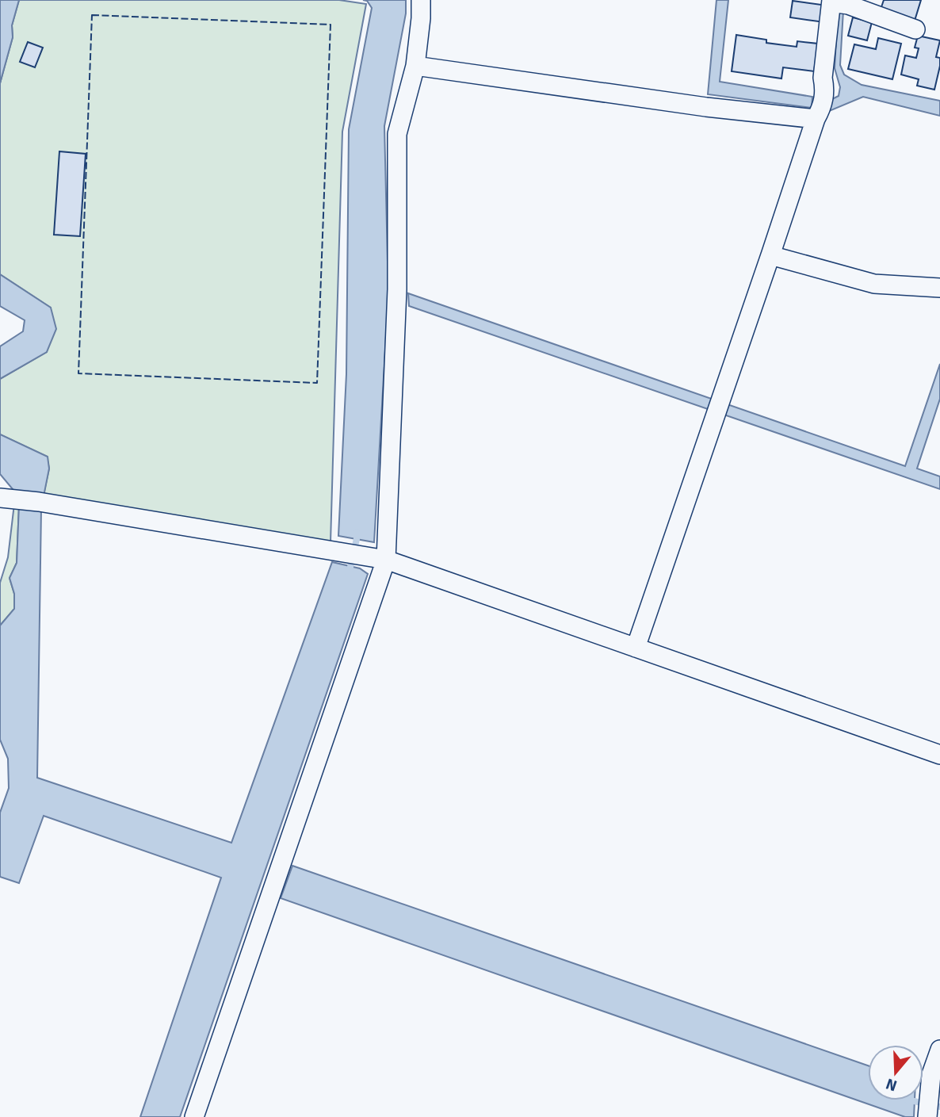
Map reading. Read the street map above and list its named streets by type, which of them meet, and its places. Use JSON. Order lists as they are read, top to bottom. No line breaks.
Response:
{"north":"bottom"}
